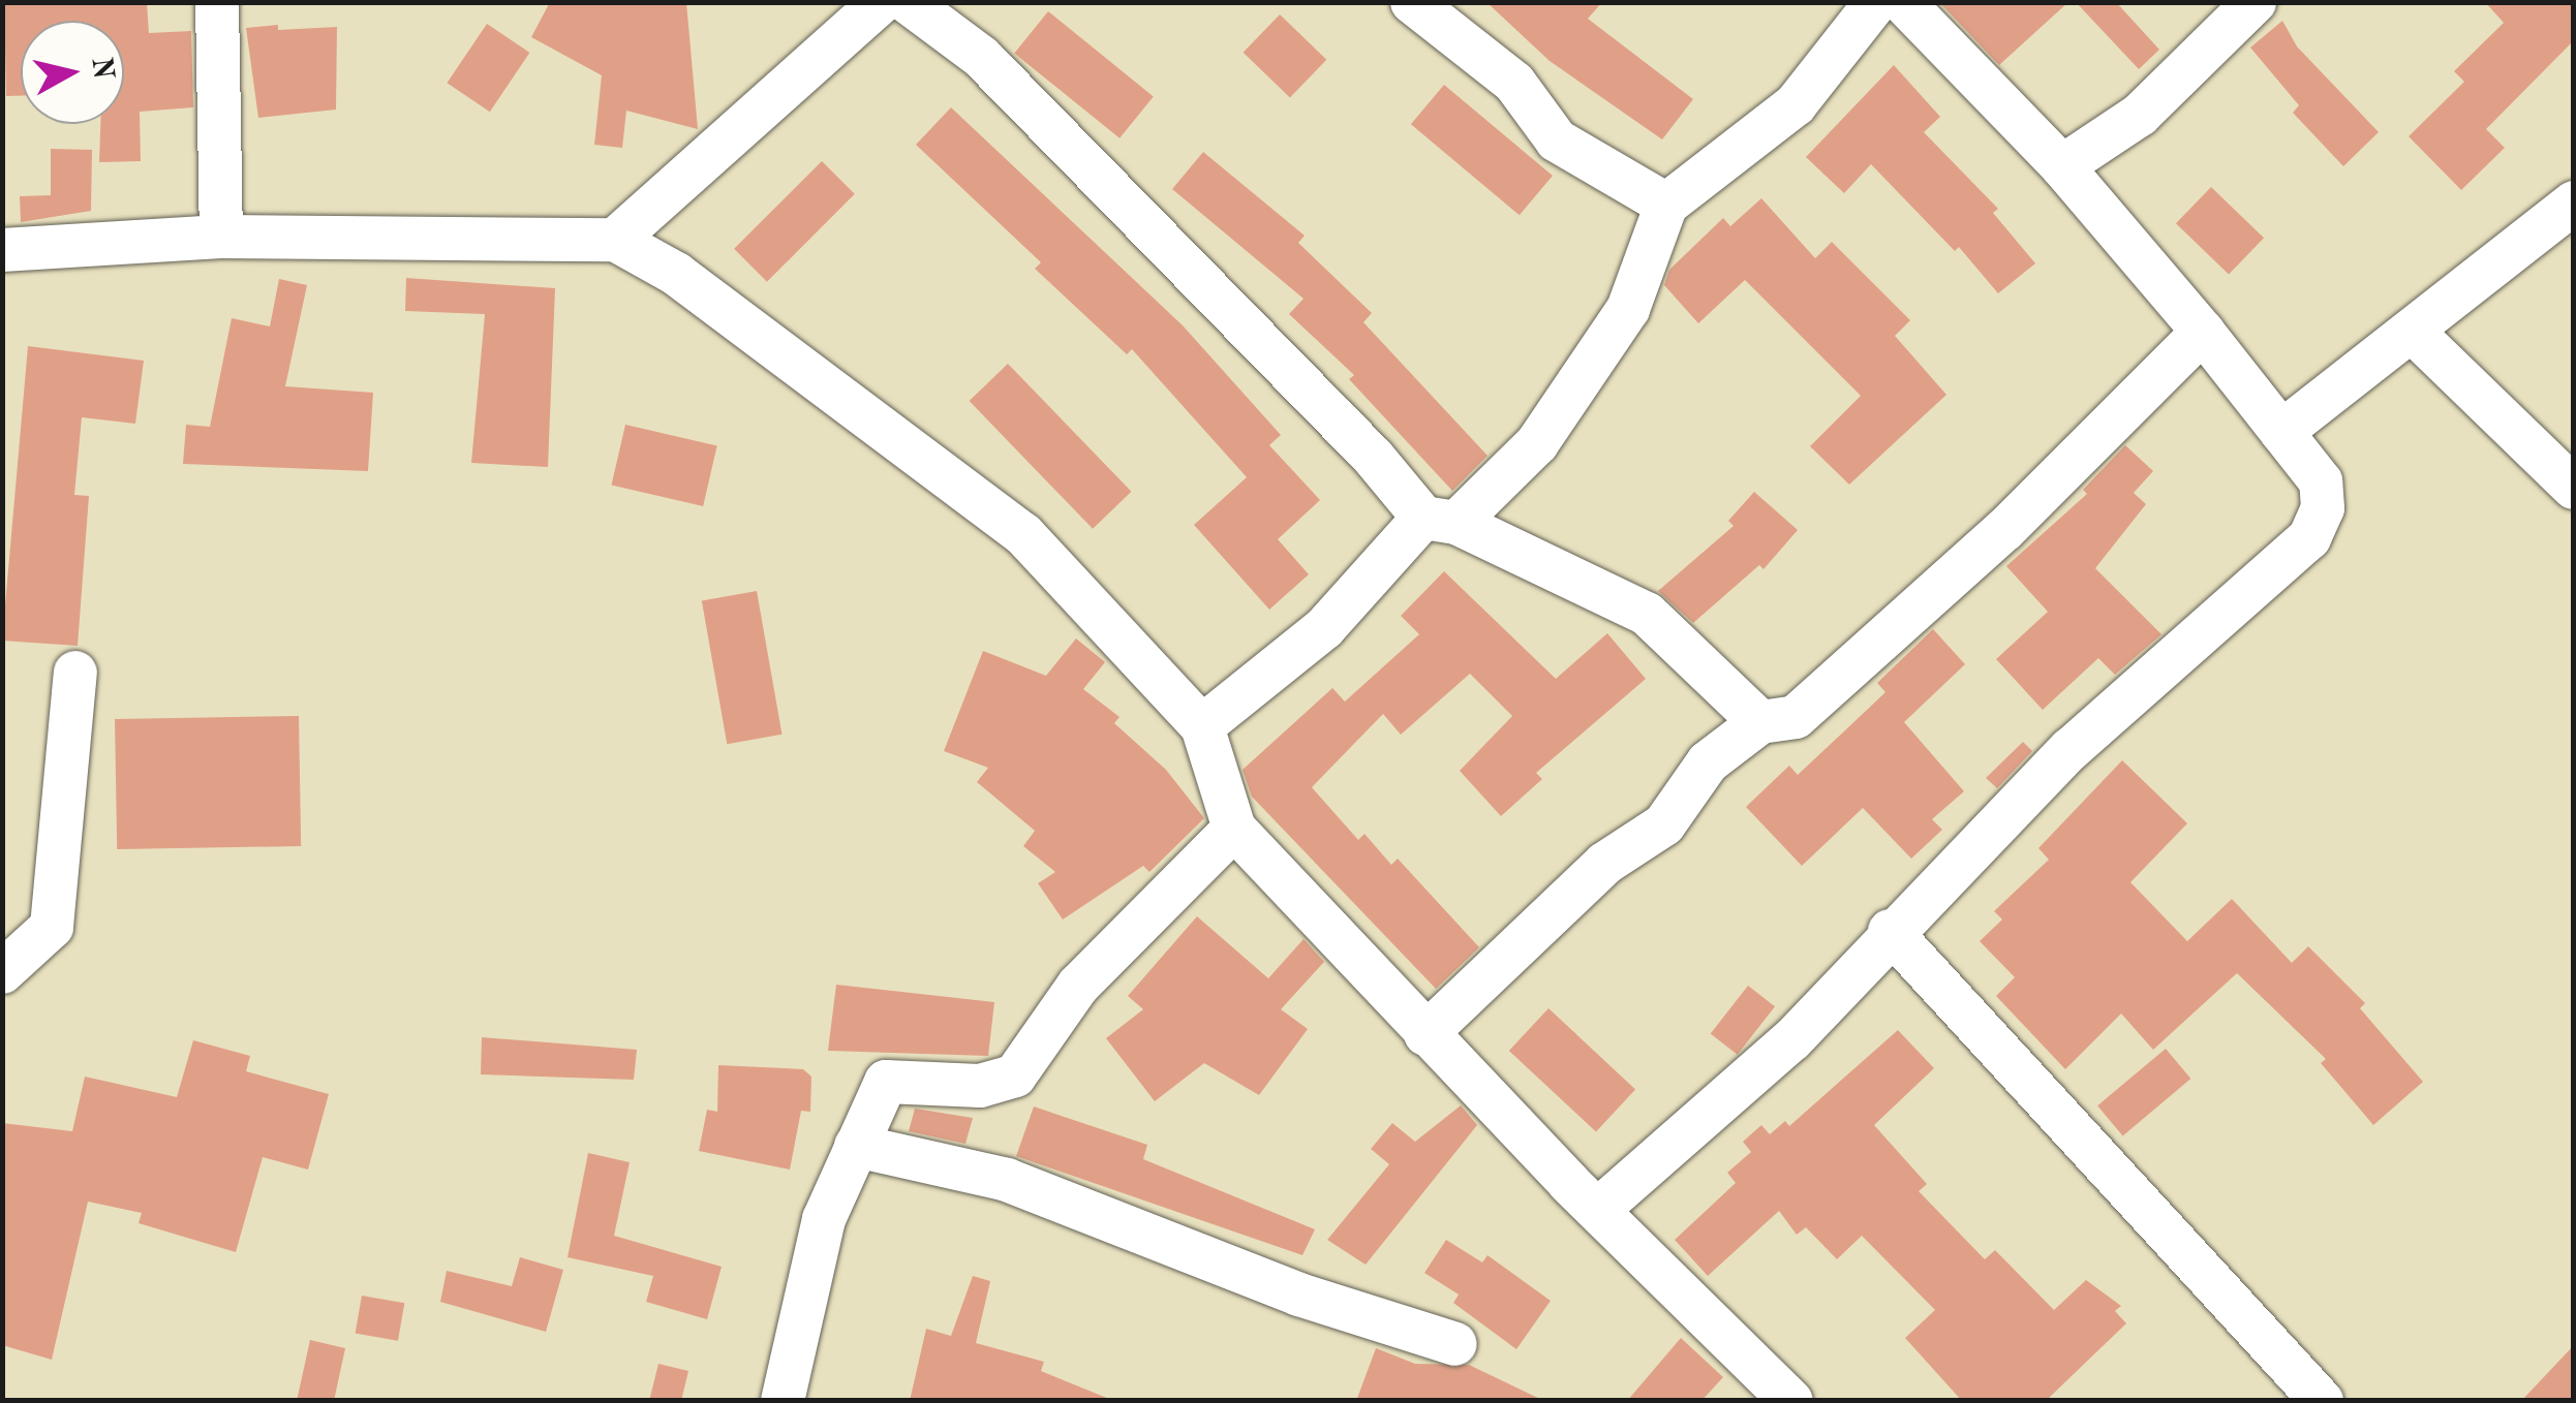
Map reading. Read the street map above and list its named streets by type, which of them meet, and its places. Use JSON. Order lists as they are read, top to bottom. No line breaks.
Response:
{"north":"right"}
